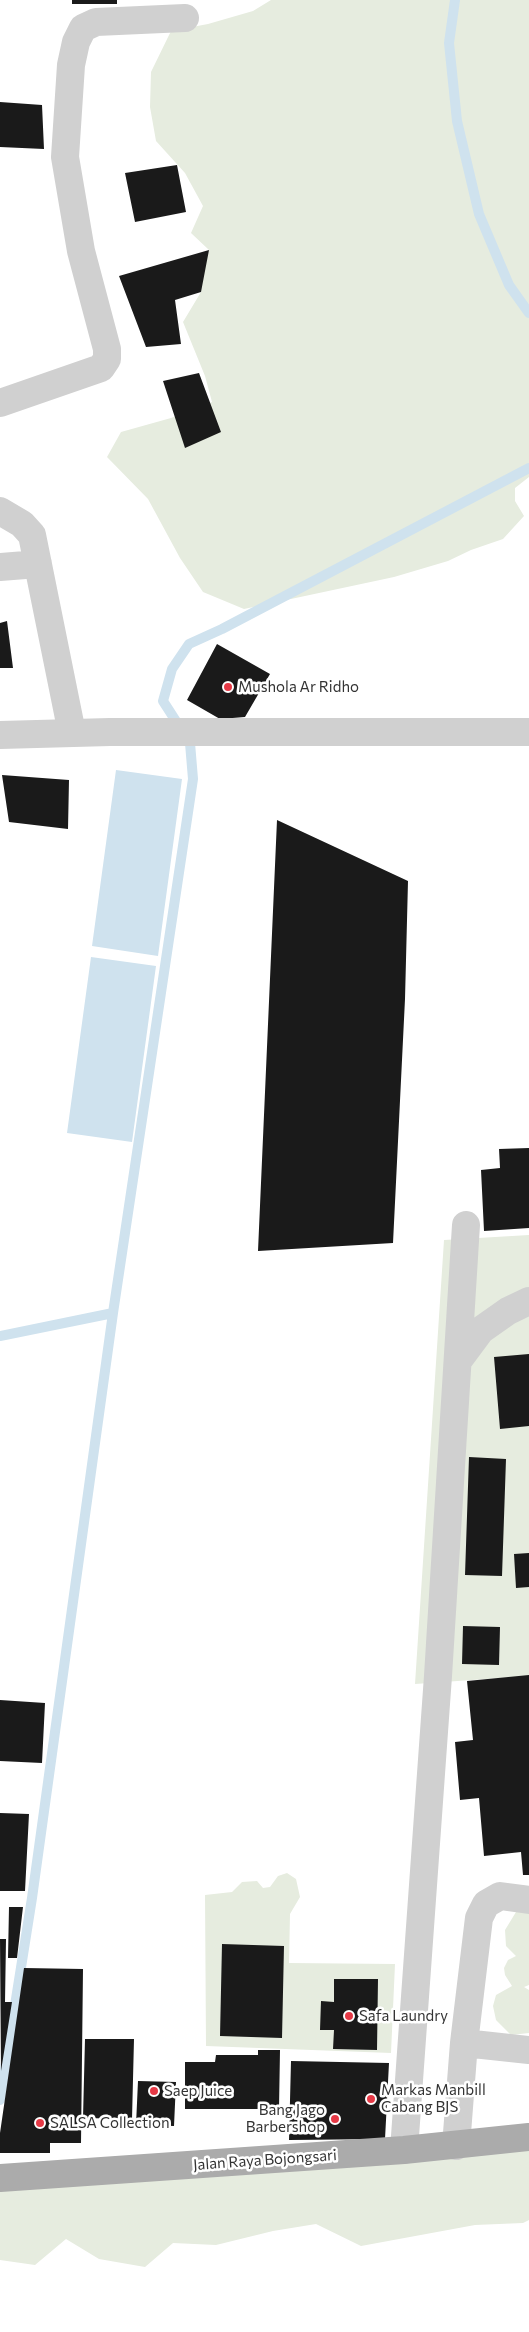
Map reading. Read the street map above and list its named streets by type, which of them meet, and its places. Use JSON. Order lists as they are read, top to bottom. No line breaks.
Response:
{"streets":{"main road":["Jalan Raya Bojongsari"]},"places":["Mushola Ar Ridho","Safa Laundry","Saep Juice","Markas Manbill Cabang BJS","Bang Jago Barbershop","SALSA Collection"]}
